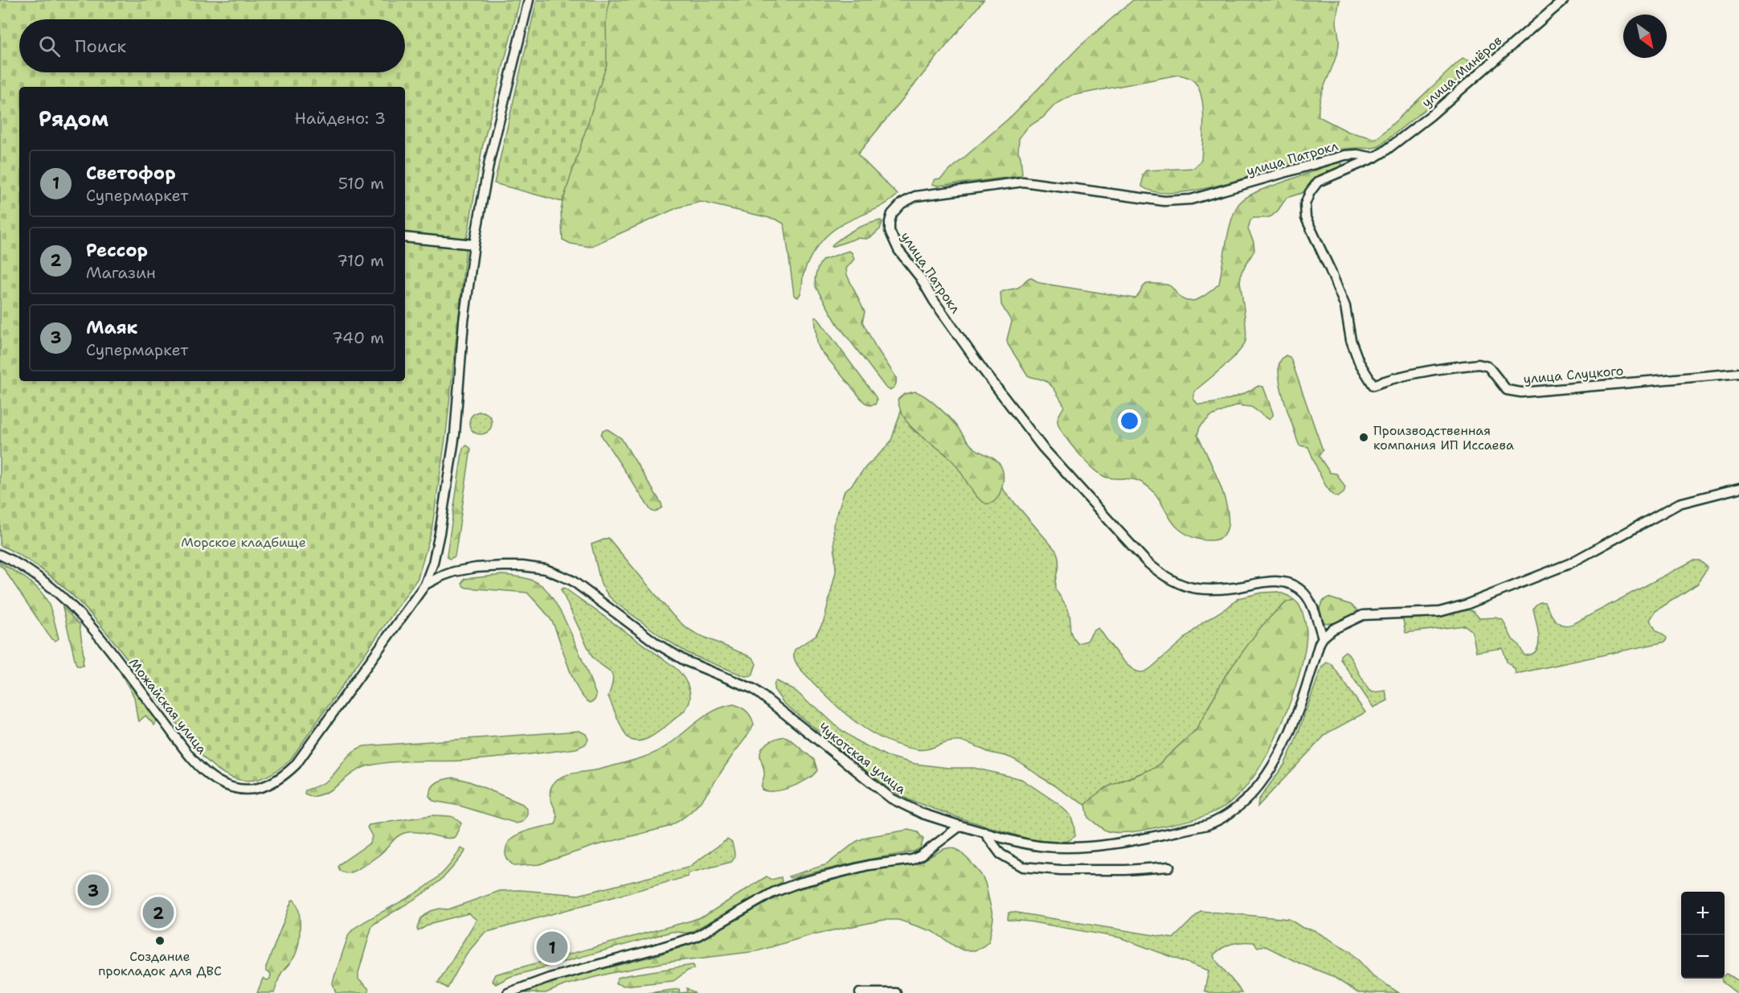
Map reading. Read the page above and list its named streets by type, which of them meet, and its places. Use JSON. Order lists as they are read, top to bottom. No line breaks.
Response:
{"streets":{"street":["улица Минёров","улица Патрокл","улица Слуцкого","Можайская улица","Чукотская улица"]},"crossings":[["улица Минёров","улица Патрокл"],["улица Минёров","улица Слуцкого"],["улица Патрокл","Чукотская улица"],["Можайская улица","Чукотская улица"]],"parks":["Морское кладбище"],"places":["Производственная компания ИП Иссаева","Создание прокладок для ДВС"],"north":"bottom right","page":{"search":"Поиск","heading":["Рядом","Найдено: 3"],"list":[{"mark":"1","name":"Светофор","note":"Супермаркет","value":"510 m"},{"mark":"2","name":"Рессор","note":"Магазин","value":"710 m"},{"mark":"3","name":"Маяк","note":"Супермаркет","value":"740 m"}],"pins":["3","2","1"],"map_buttons":["+","−"]}}
